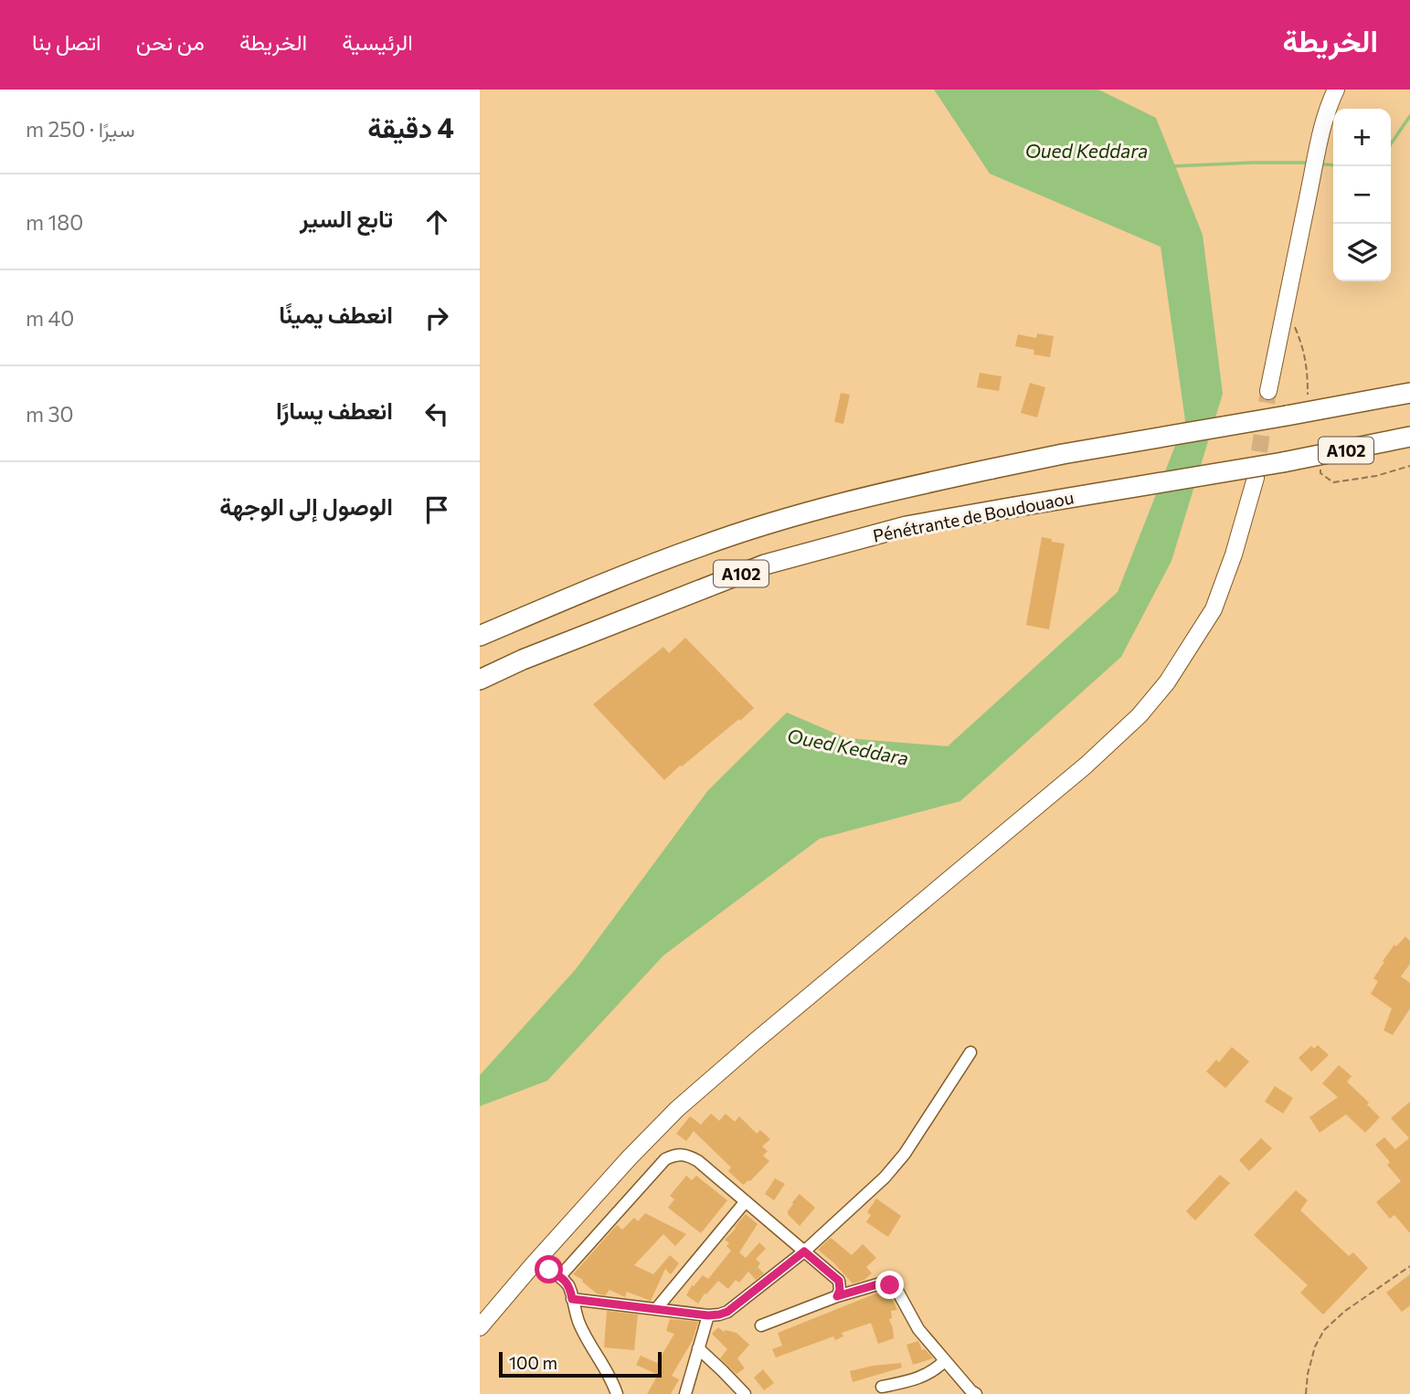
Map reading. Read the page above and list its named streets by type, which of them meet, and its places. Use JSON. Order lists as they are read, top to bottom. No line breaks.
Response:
{"streets":{"highway":["A102","Pénétrante de Boudouaou"]},"water":["Oued Keddara"],"scale_bar":"100 m","page":{"header":"الخريطة","nav":["الرئيسية","الخريطة","من نحن","اتصل بنا"],"heading":["4 دقيقة","سيرًا · 250 m"],"map_buttons":["+","−"],"list":[["تابع السير","180 m"],["انعطف يمينًا","40 m"],["انعطف يسارًا","30 m"],"الوصول إلى الوجهة"],"scale":"100 m"}}
